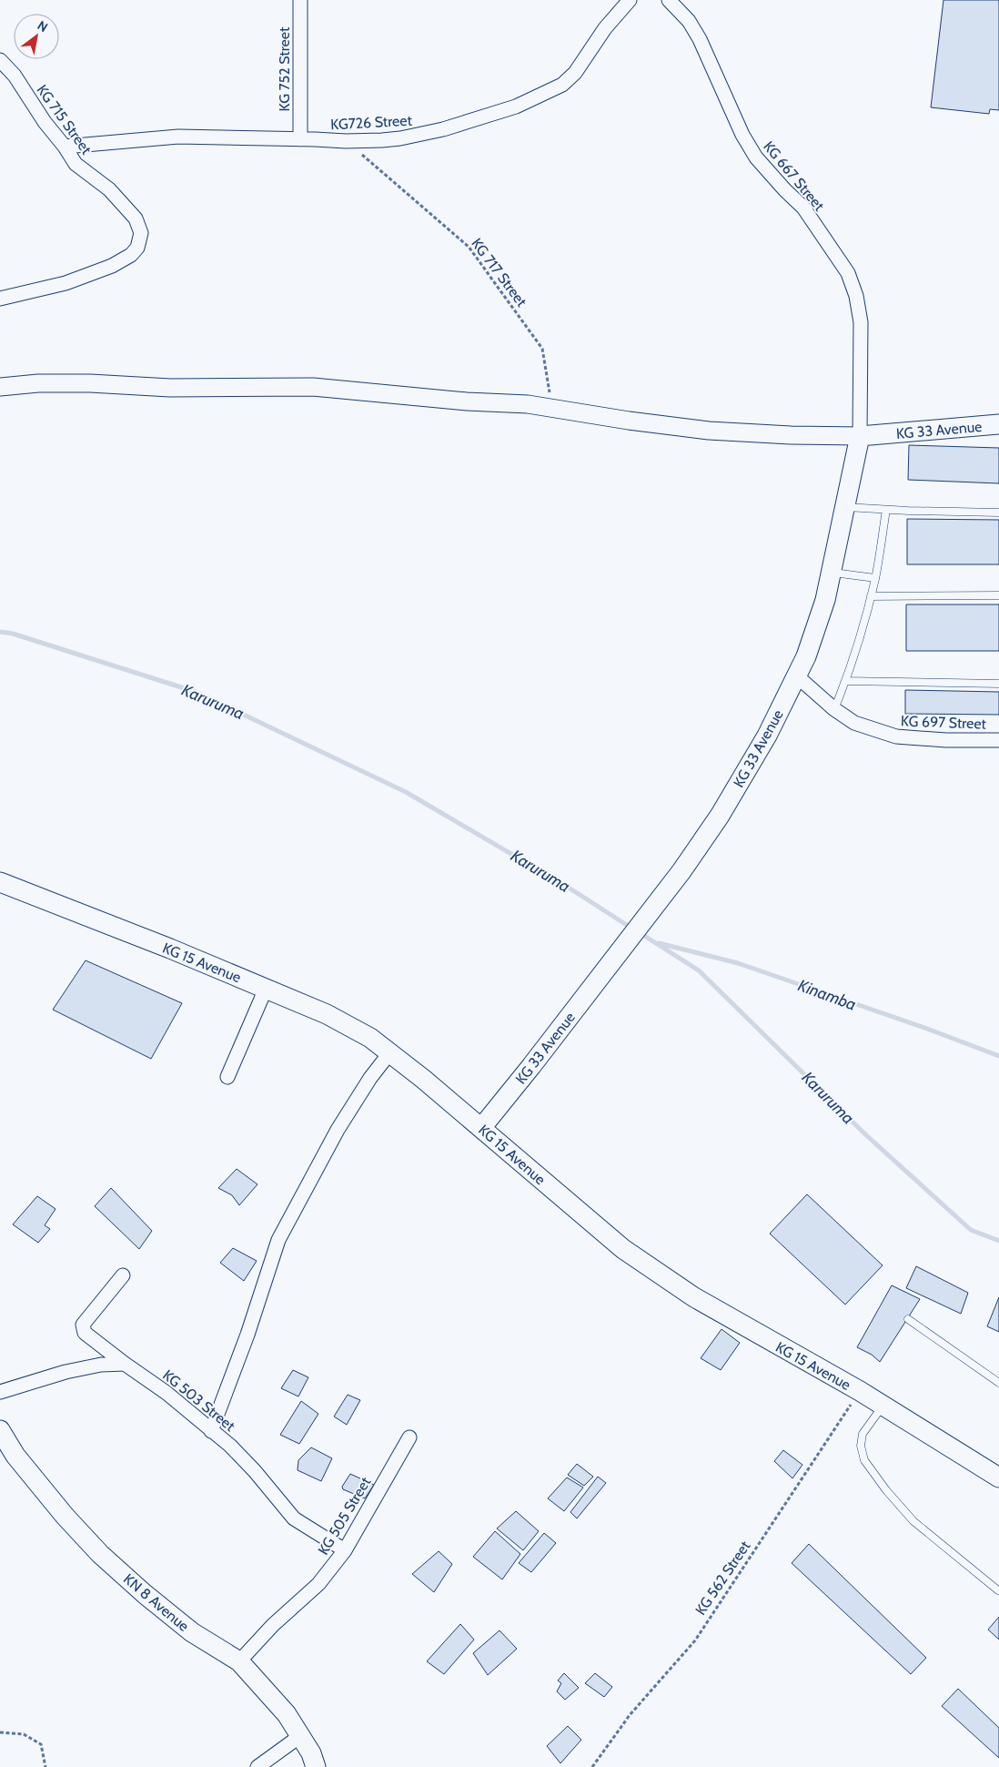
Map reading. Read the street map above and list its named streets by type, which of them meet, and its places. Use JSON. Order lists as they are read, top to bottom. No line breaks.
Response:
{"streets":{"main road":["KG 33 Avenue","KG 15 Avenue","KN 8 Avenue"],"street":["KG 752 Street","KG 715 Street","KG726 Street","KG 667 Street","KG 697 Street","KG 503 Street","KG 505 Street"],"path":["KG 717 Street","KG 562 Street"]},"crossings":[["KG 752 Street","KG726 Street"],["KG 715 Street","KG726 Street"],["KG726 Street","KG 717 Street"],["KG 667 Street","KG 33 Avenue"],["KG 33 Avenue","KG 697 Street"],["KG 33 Avenue","KG 15 Avenue"],["KG 15 Avenue","KG 562 Street"],["KG 503 Street","KG 505 Street"],["KG 505 Street","KN 8 Avenue"]],"water":["Karuruma","Kinamba"],"north":"top right"}
